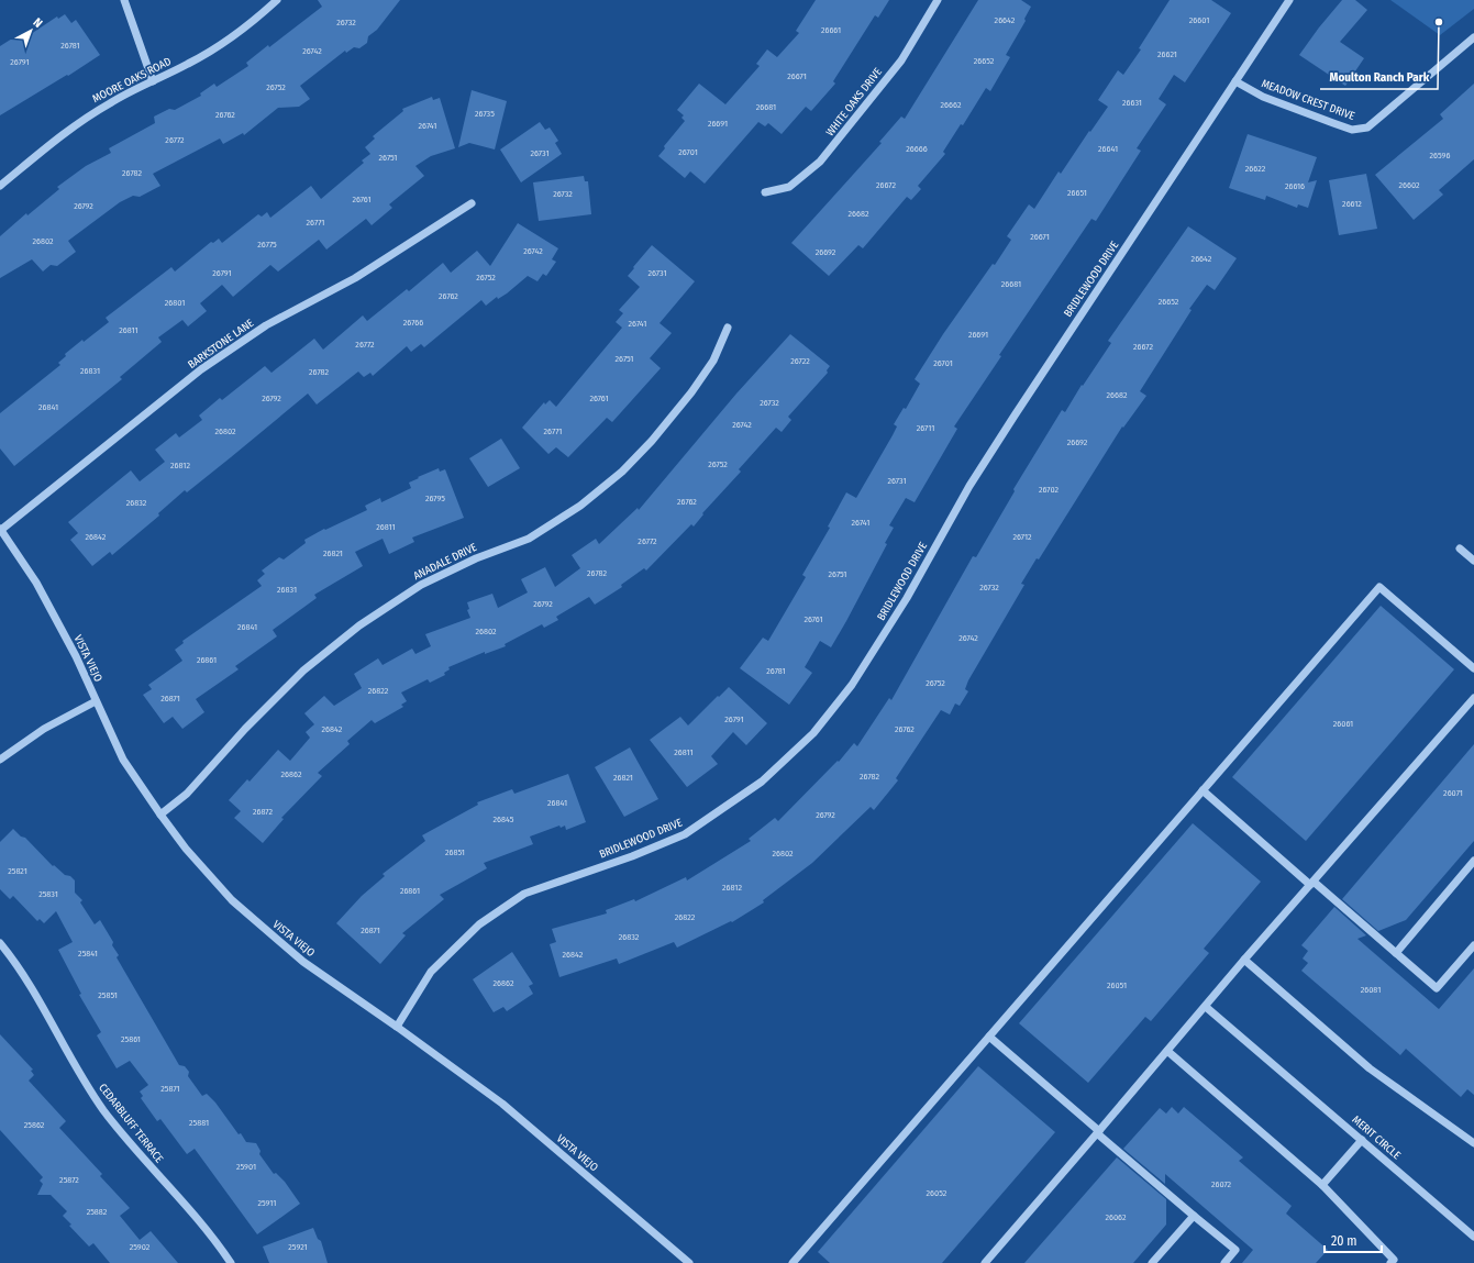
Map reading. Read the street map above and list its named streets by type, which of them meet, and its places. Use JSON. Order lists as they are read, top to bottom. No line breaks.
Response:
{"streets":{"street":["MOORE OAKS ROAD","MEADOW CREST DRIVE","WHITE OAKS DRIVE","BRIDLEWOOD DRIVE","BARKSTONE LANE","ANADALE DRIVE","VISTA VIEJO","CEDARBLUFF TERRACE","MERIT CIRCLE"]},"crossings":[["MEADOW CREST DRIVE","BRIDLEWOOD DRIVE"],["BRIDLEWOOD DRIVE","VISTA VIEJO"],["BARKSTONE LANE","VISTA VIEJO"],["ANADALE DRIVE","VISTA VIEJO"]],"places":["Moulton Ranch Park"],"house_numbers":["26642","26601","26732","26661","26781","26742","26621","26652","26791","26671","26752","26631","26662","26681","26735","26762","26691","26741","26772","26666","26641","26701","26731","26596","26751","26622","26782","26672","26602","26616","26651","26732","26761","26612","26792","26682","26771","26671","26802","26775","26742","26692","26642","26791","26731","26752","26681","26762","26652","26801","26766","26741","26811","26691","26772","26672","26751","26722","26701","26831","26782","26682","26792","26761","26732","26841","26742","26711","26802","26771","26692","26752","26812","26731","26702","26795","26762","26832","26741","26811","26842","26712","26772","26821","26782","26751","26732","26831","26792","26761","26841","26802","26742","26861","26781","26752","26822","26871","26791","26061","26842","26762","26811","26862","26782","26821","26071","26841","26872","26792","26845","26851","26802","25821","26812","26861","25831","26822","26871","26832","25841","26842","26862","26051","26081","25851","25861","25871","25881","25862","25901","25872","26072","26052","25911","25882","26062","25902","25921"],"scale_bar":"20 m","north":"top right"}
